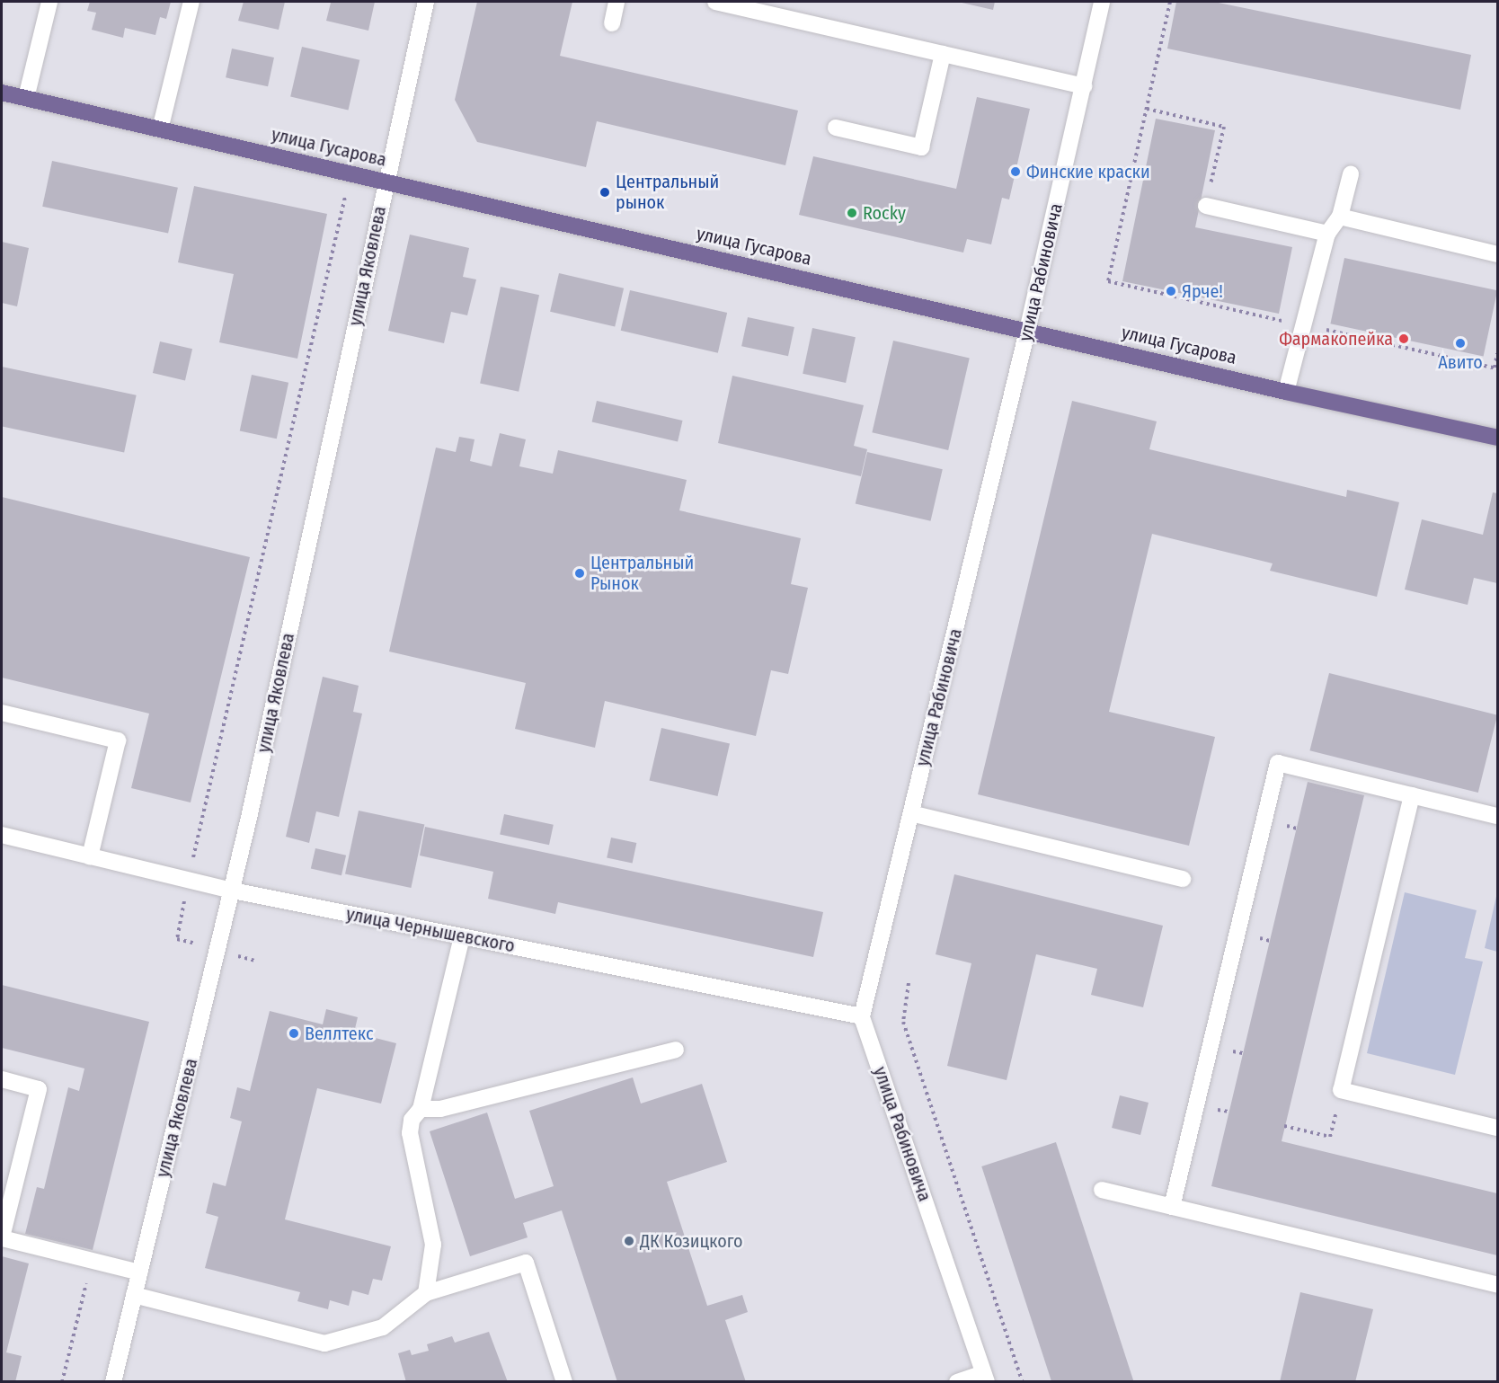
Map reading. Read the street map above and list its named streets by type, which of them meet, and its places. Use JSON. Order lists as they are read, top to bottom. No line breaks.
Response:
{"streets":{"main road":["улица Гусарова"],"street":["улица Яковлева","улица Рабиновича","улица Чернышевского"]},"crossings":[["улица Гусарова","улица Яковлева"],["улица Гусарова","улица Рабиновича"],["улица Яковлева","улица Чернышевского"],["улица Рабиновича","улица Чернышевского"]],"places":["Финские краски","Центральный рынок","Rocky","Ярче!","Фармакопейка","Авито","Центральный Рынок","Веллтекс","ДК Козицкого"]}
